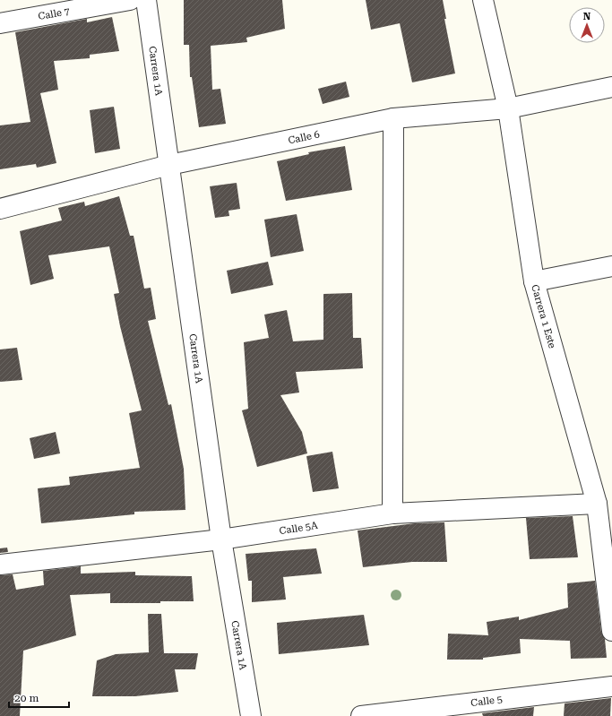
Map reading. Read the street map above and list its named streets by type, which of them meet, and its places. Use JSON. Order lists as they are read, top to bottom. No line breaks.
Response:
{"streets":{"street":["Calle 7","Carrera 1A","Calle 6","Carrera 1 Este","Calle 5A","Calle 5"]},"crossings":[["Carrera 1A","Calle 6"],["Carrera 1A","Calle 5A"],["Calle 6","Carrera 1 Este"],["Carrera 1 Este","Calle 5A"]],"scale_bar":"20 m","north":"top"}
